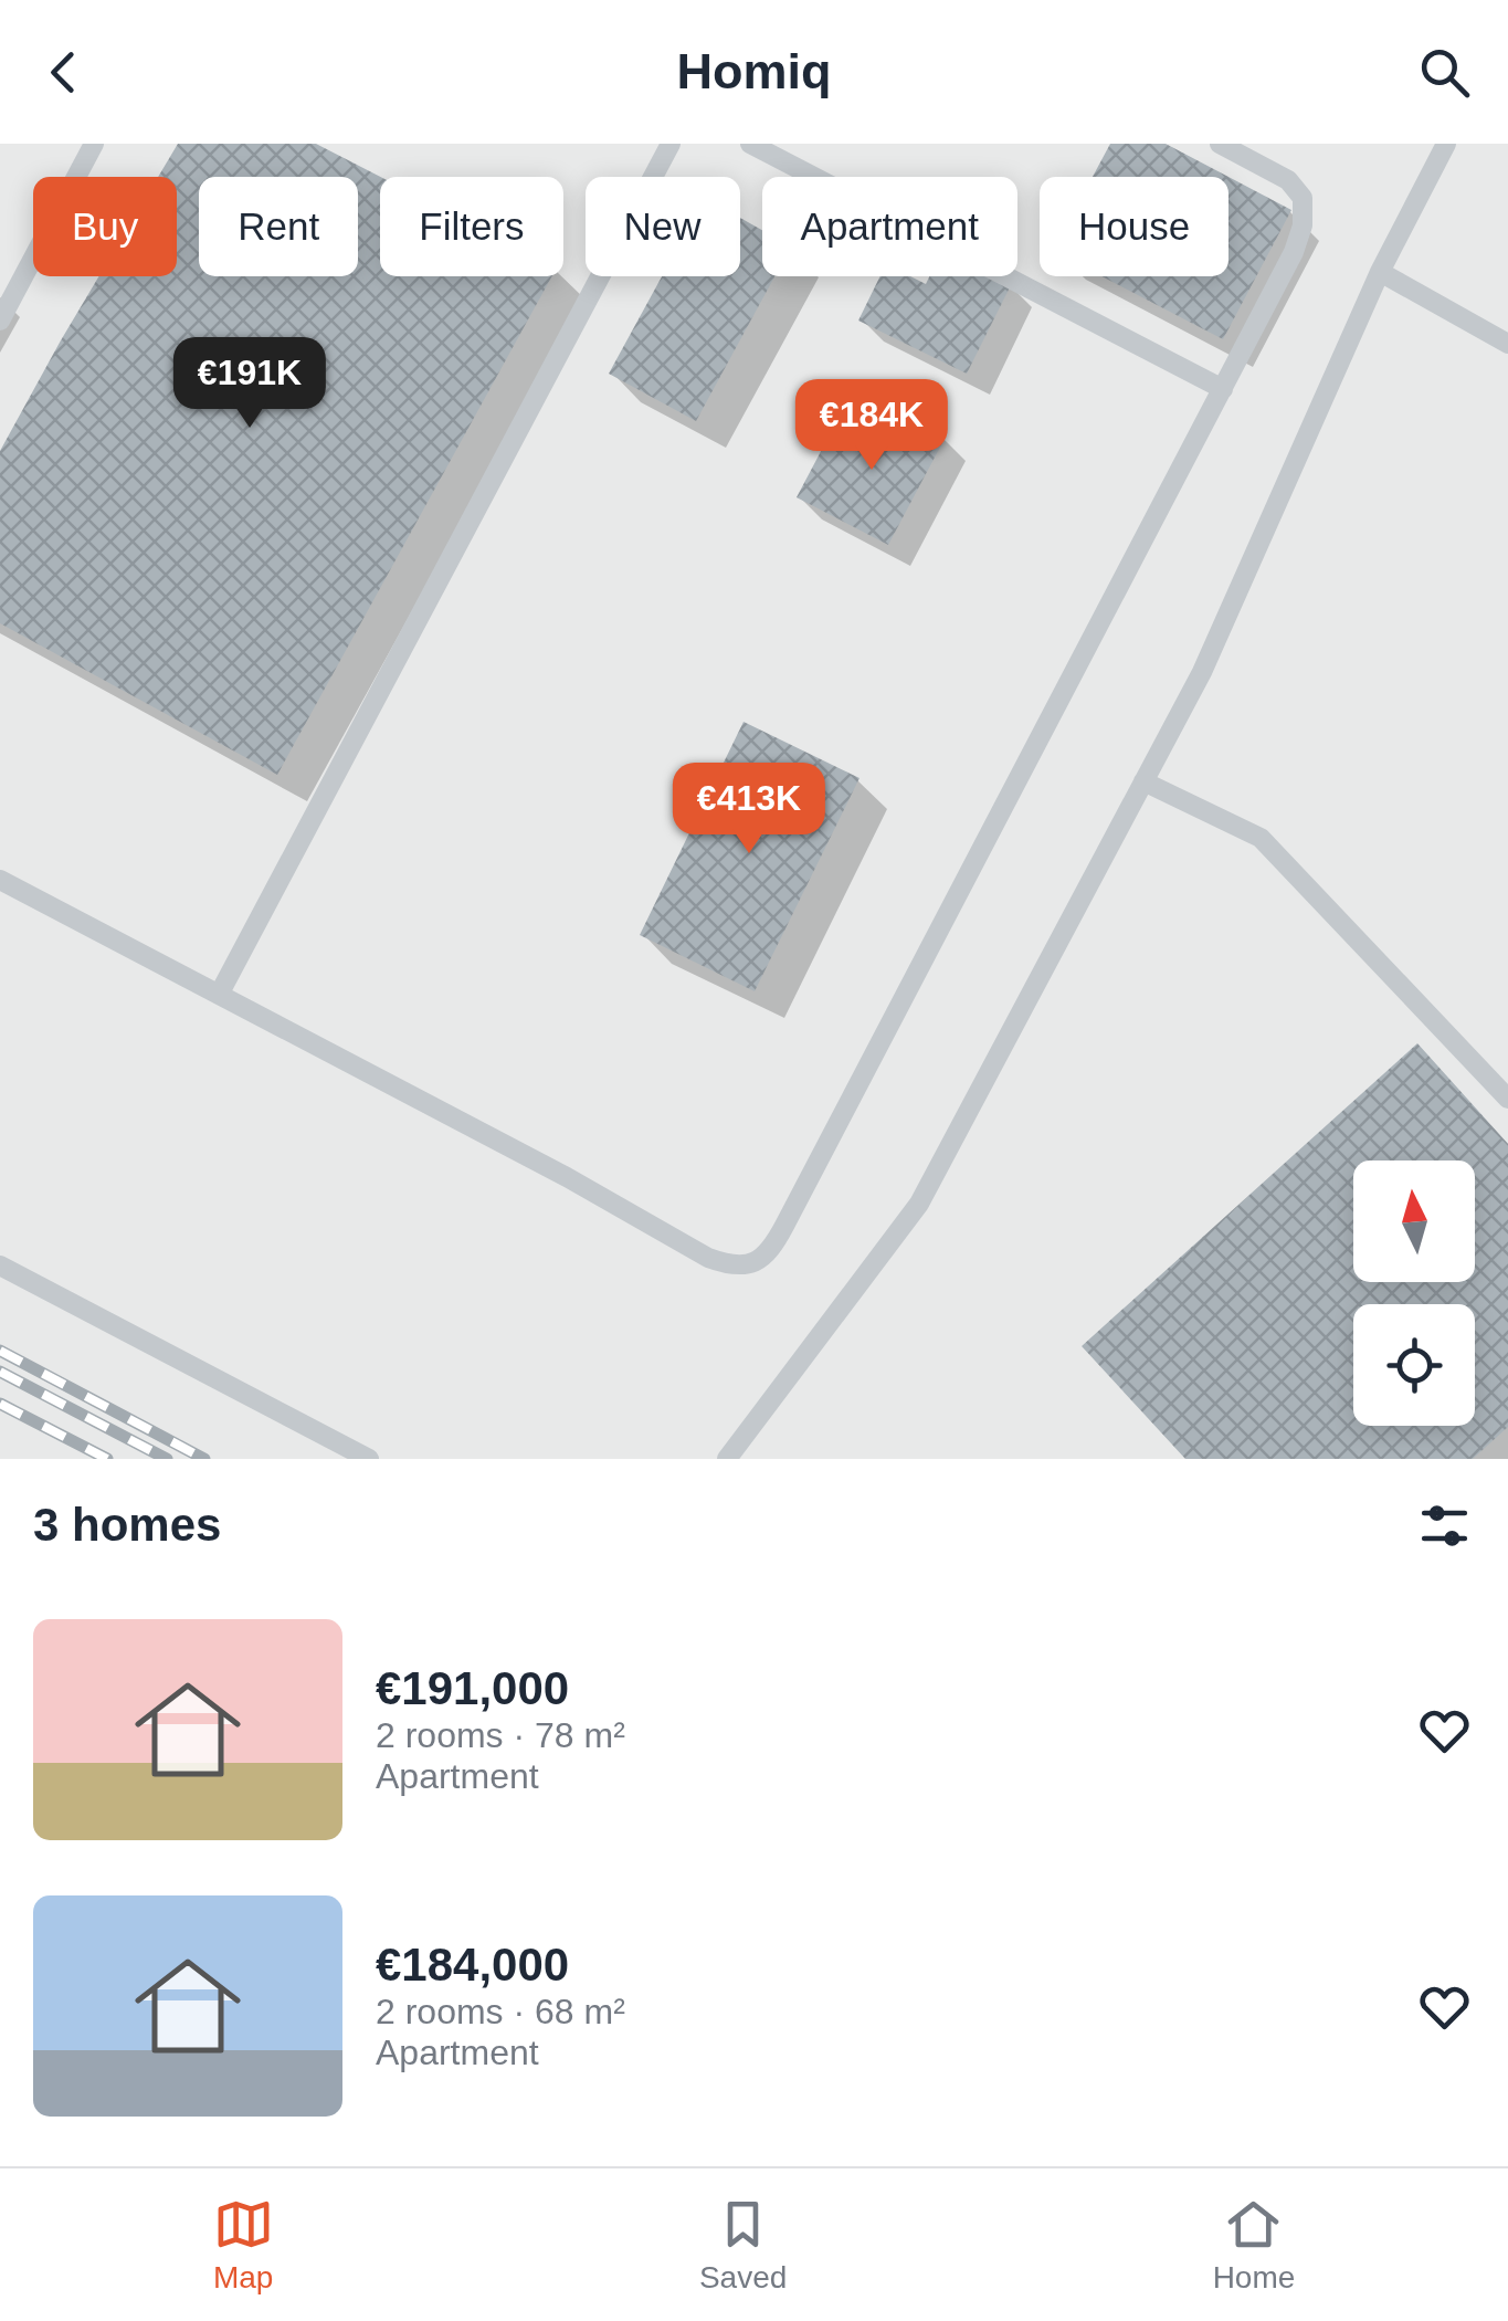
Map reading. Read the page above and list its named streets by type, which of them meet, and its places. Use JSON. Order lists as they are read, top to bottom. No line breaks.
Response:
{"north":"top","page":{"header":"Homiq","chip":["Buy","Rent","Filters","New","Apartment","House"],"price":["€191K","€184K","€413K"],"heading":"3 homes","list":[{"name":"€191,000","note":"2 rooms · 78 m² · Apartment"},{"name":"€184,000","note":"2 rooms · 68 m² · Apartment"}],"tabs":["Map","Saved","Home"]}}
